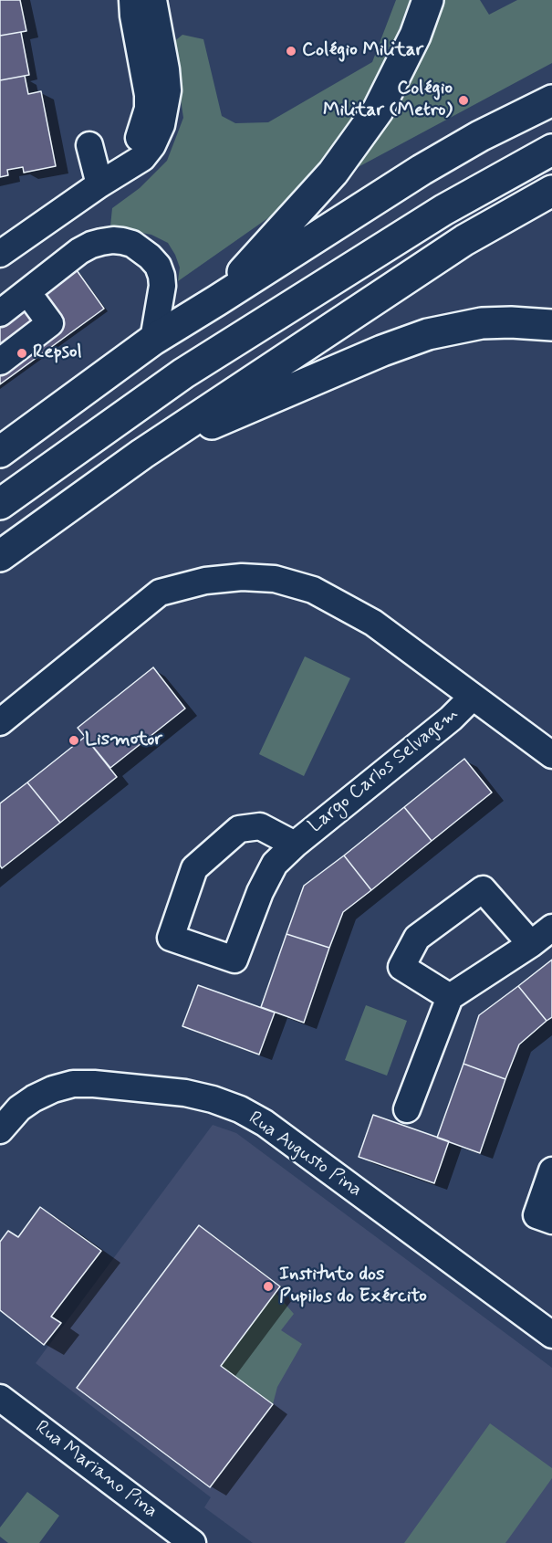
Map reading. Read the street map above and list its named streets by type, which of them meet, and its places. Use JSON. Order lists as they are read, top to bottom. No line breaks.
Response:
{"streets":{"street":["Largo Carlos Selvagem","Rua Augusto Pina","Rua Mariano Pina"]},"places":["Colégio Militar","Colégio Militar (Metro)","Repsol","Lismotor","Instituto dos Pupilos do Exército"]}
